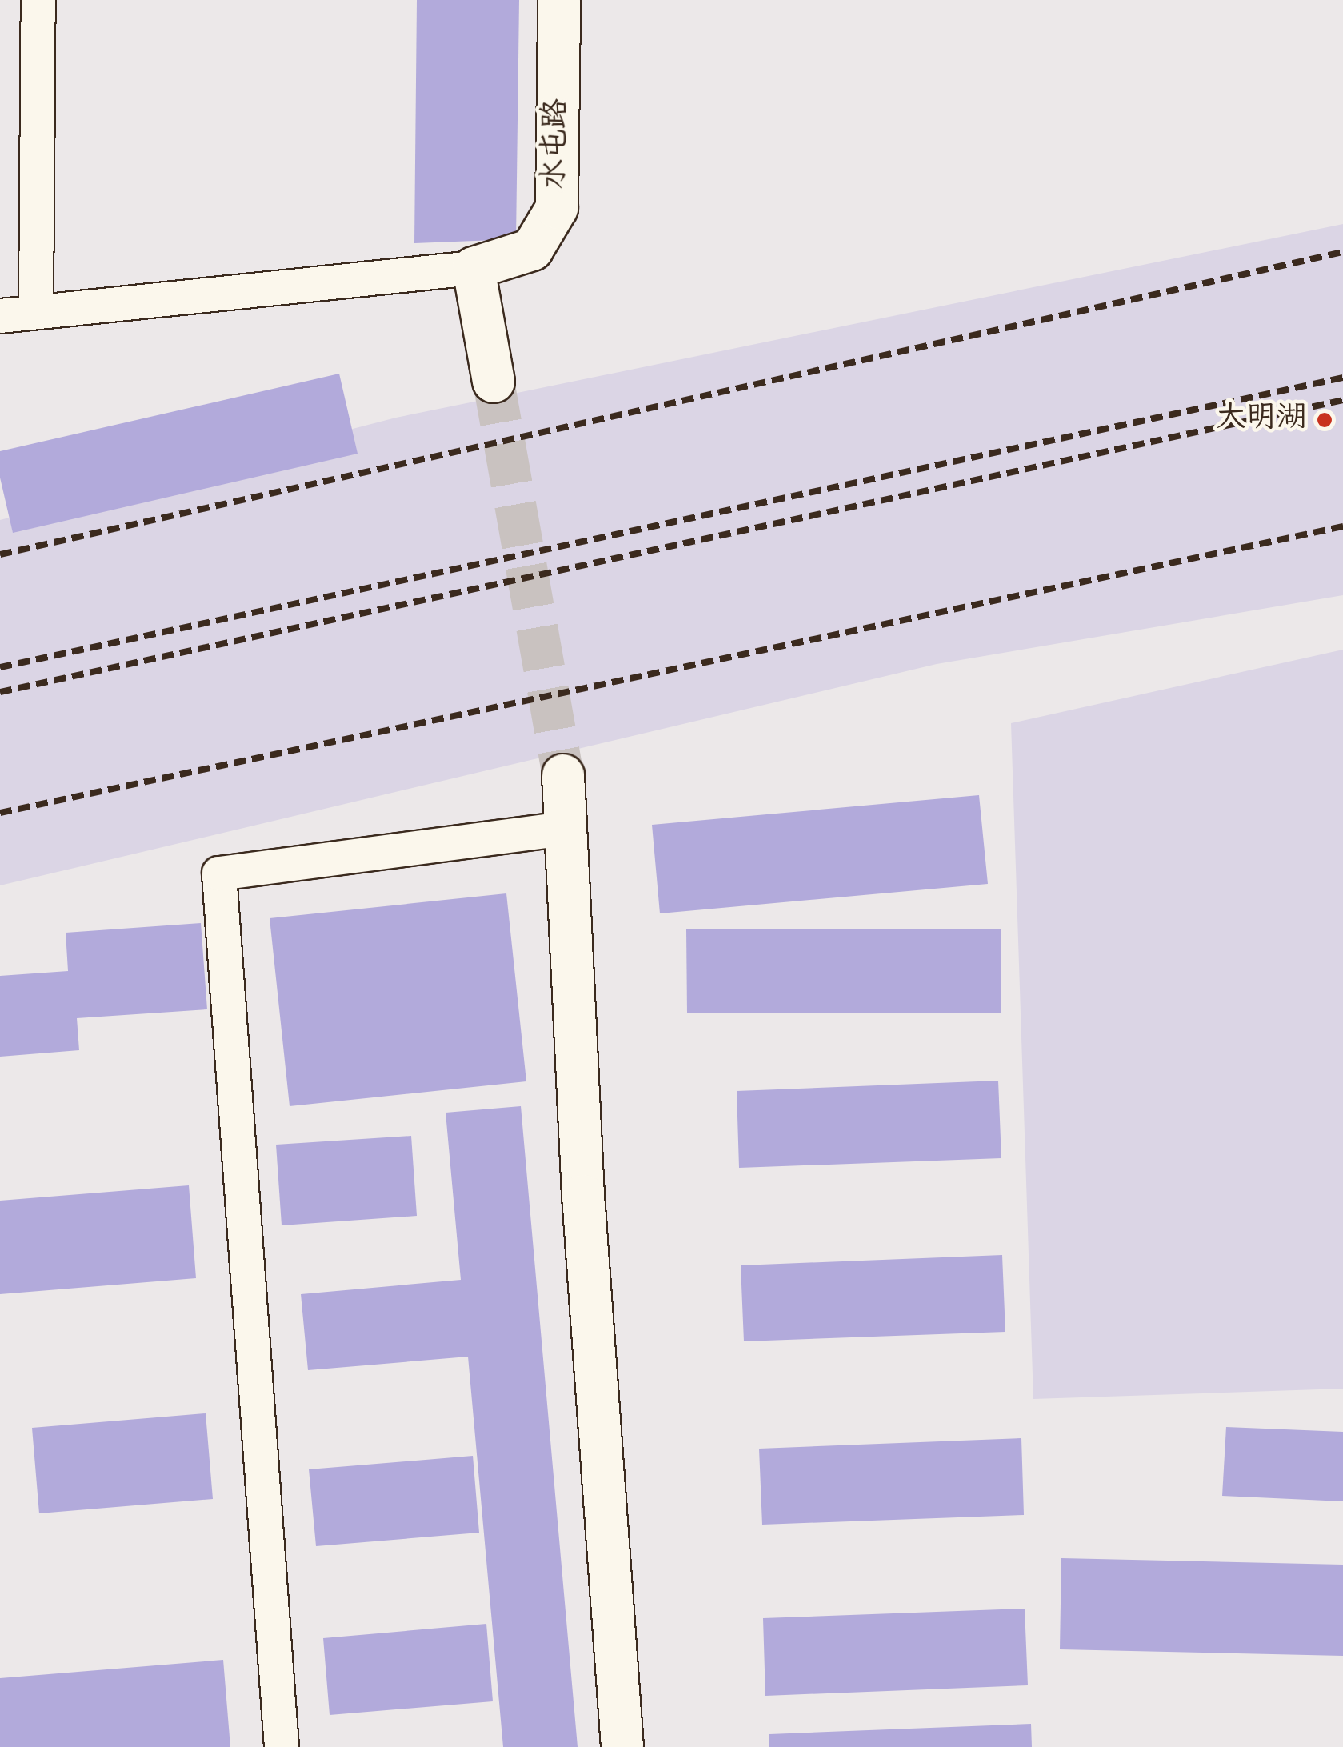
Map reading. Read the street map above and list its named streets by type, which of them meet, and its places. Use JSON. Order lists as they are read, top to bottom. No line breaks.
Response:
{"streets":{"street":["水屯路"]},"places":["大明湖"]}
